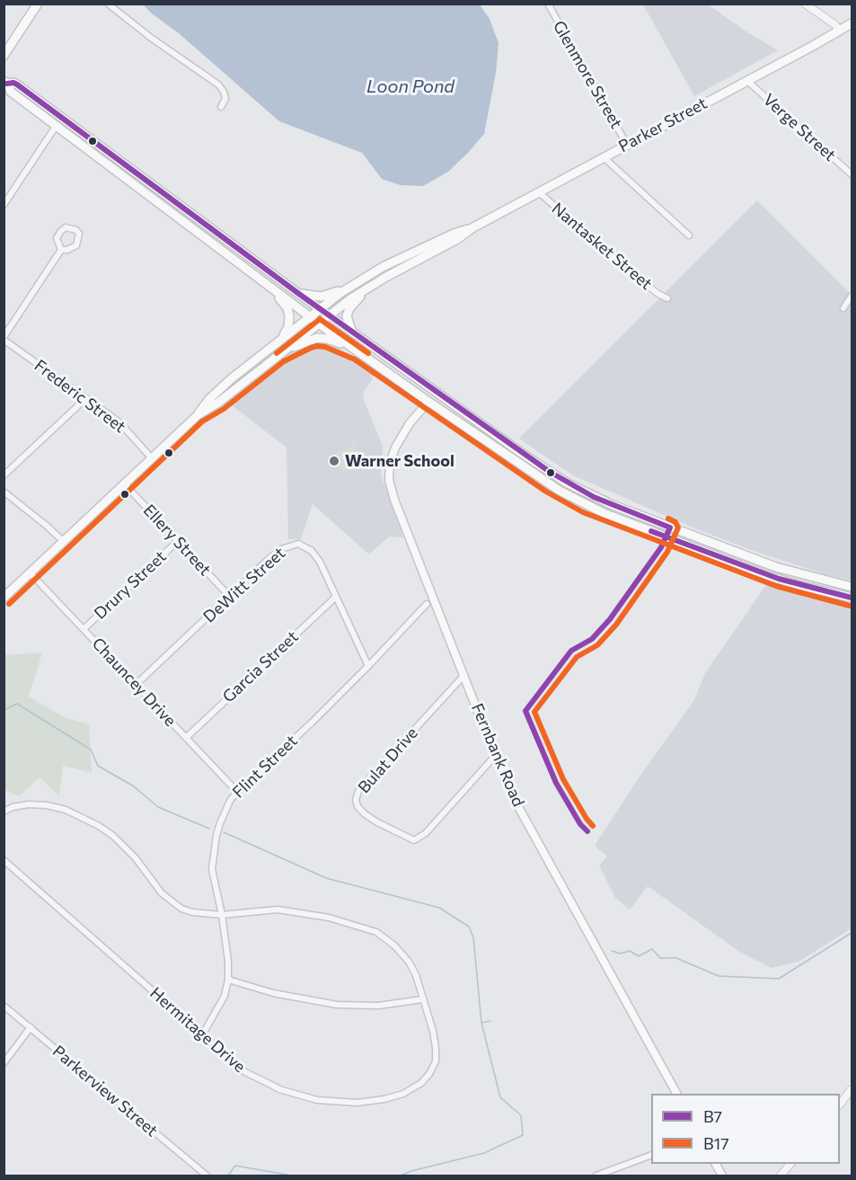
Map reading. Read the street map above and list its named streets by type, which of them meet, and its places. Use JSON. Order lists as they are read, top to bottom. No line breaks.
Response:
{"streets":{"main road":["Parker Street","Fernbank Road"],"street":["Glenmore Street","Verge Street","Nantasket Street","Frederic Street","Ellery Street","Drury Street","DeWitt Street","Garcia Street","Chauncey Drive","Bulat Drive","Flint Street","Hermitage Drive","Parkerview Street"]},"crossings":[["Glenmore Street","Parker Street"],["Parker Street","Verge Street"],["Parker Street","Nantasket Street"],["Parker Street","Frederic Street"],["Parker Street","Ellery Street"],["Parker Street","Chauncey Drive"],["Ellery Street","Drury Street"],["Ellery Street","DeWitt Street"],["Drury Street","Chauncey Drive"],["DeWitt Street","Garcia Street"],["DeWitt Street","Chauncey Drive"],["DeWitt Street","Flint Street"],["Garcia Street","Chauncey Drive"],["Chauncey Drive","Flint Street"],["Fernbank Road","Bulat Drive"],["Flint Street","Hermitage Drive"]],"water":["Loon Pond"],"places":["Warner School"],"lines":["transit line B7","transit line B17"],"legend":["B7","B17"]}
